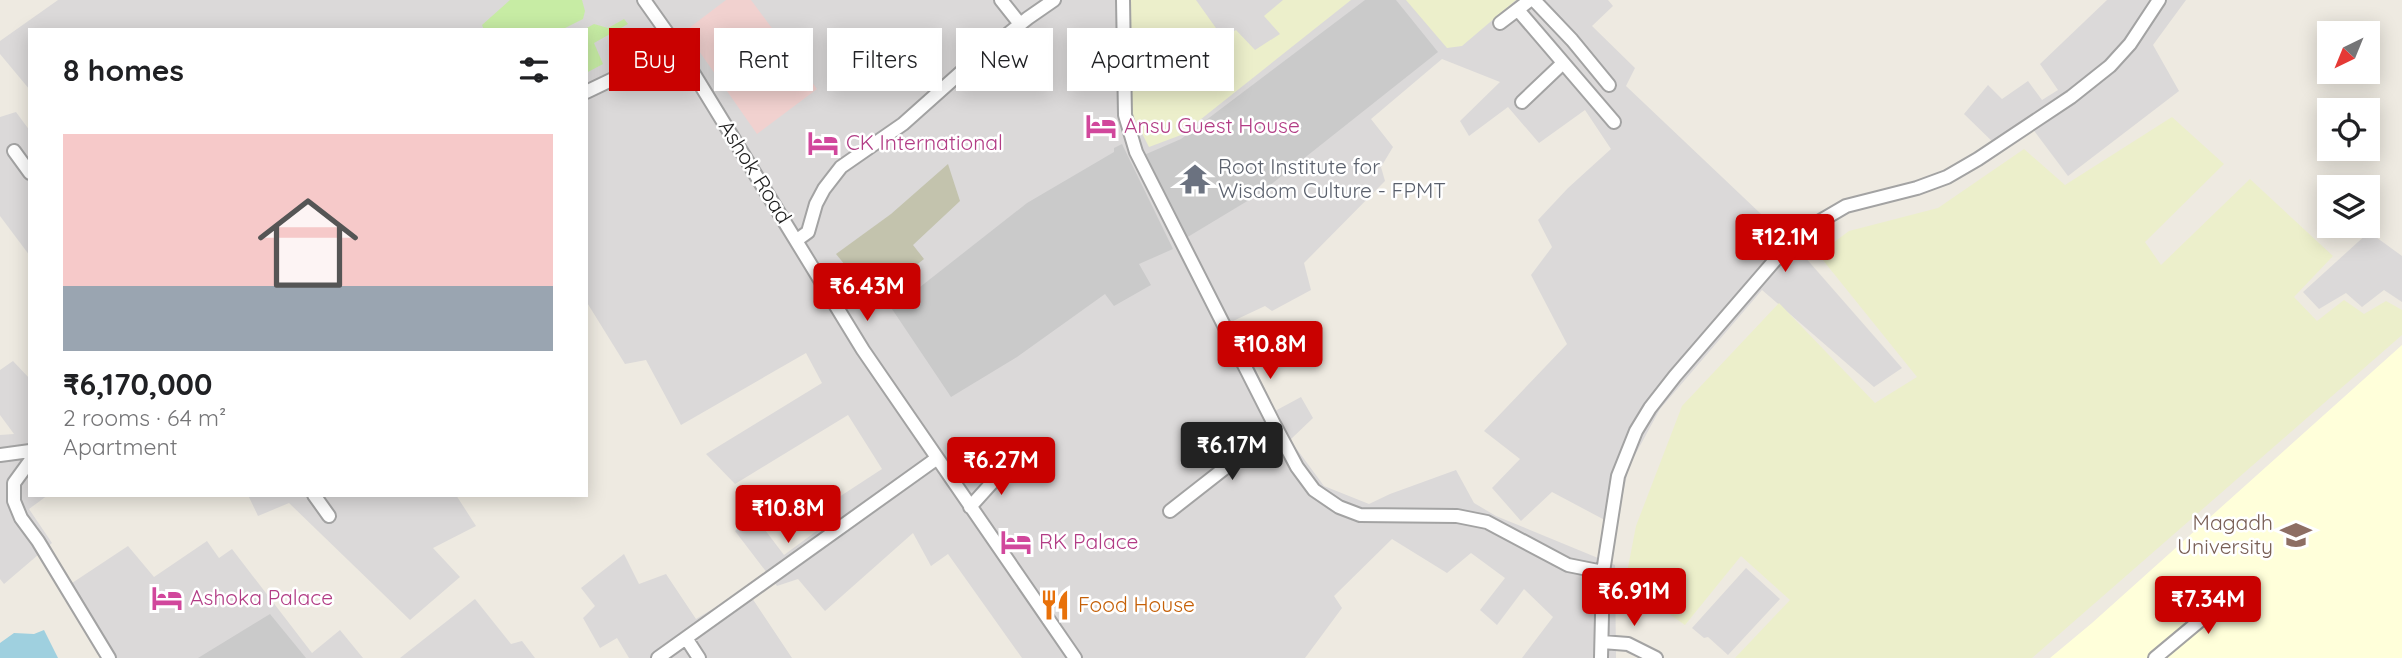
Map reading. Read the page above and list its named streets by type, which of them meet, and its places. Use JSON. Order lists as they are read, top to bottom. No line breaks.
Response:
{"streets":{"street":["Ashok Road"]},"places":{"hotel":["Ansu Guest House","CK International","RK Palace","Ashoka Palace"],"temple":["Root Institute for Wisdom Culture - FPMT"],"school or university":["Magadh University"],"restaurant":["Food House"]},"north":"bottom left","page":{"chip":["Buy","Rent","Filters","New","Apartment"],"heading":"8 homes","list":[{"name":"₹6,170,000","note":"2 rooms · 64 m² · Apartment"}],"price":["₹12.1M","₹6.43M","₹10.8M","₹6.17M","₹6.27M","₹10.8M","₹6.91M","₹7.34M"]}}
